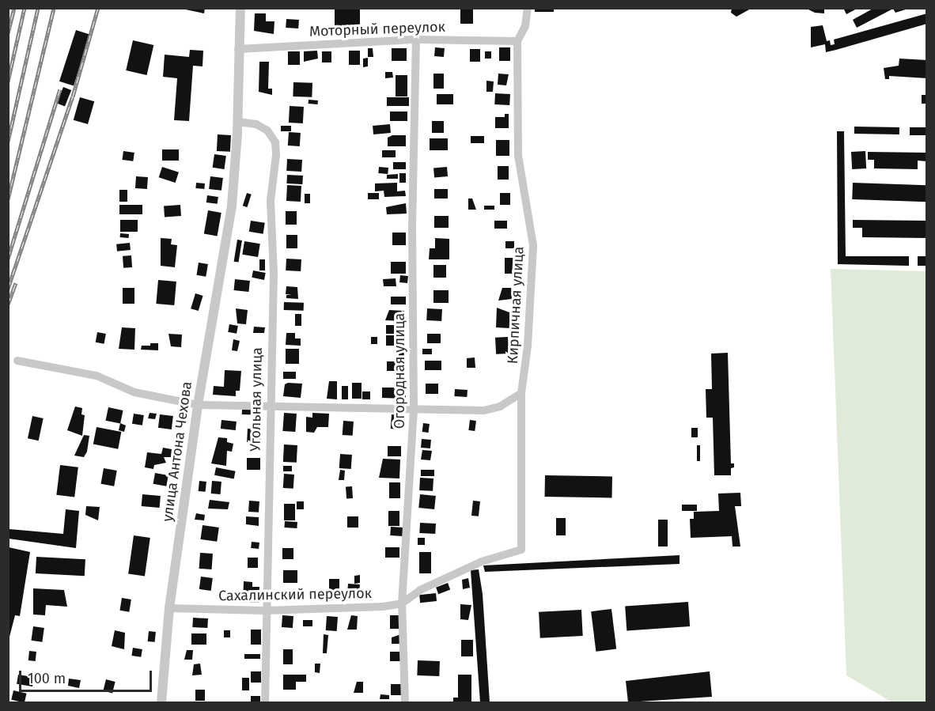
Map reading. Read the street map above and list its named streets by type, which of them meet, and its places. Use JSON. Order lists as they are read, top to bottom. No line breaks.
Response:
{"streets":{"street":["Моторный переулок","Кирпичная улица","Огородная улица","Угольная улица","улица Антона Чехова","Сахалинский переулок"]},"crossings":[["Моторный переулок","Кирпичная улица"],["Моторный переулок","Огородная улица"],["Кирпичная улица","Сахалинский переулок"],["Огородная улица","Сахалинский переулок"],["Угольная улица","улица Антона Чехова"],["Угольная улица","Сахалинский переулок"],["улица Антона Чехова","Сахалинский переулок"]],"scale_bar":"100 m"}
